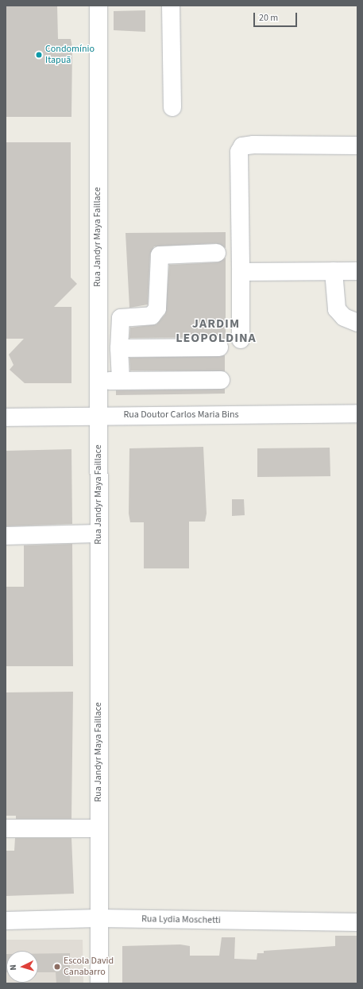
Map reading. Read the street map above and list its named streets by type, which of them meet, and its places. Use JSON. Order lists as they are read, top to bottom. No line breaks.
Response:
{"streets":{"street":["Rua Jandyr Maya Faillace","Rua Doutor Carlos Maria Bins","Rua Lydia Moschetti"]},"crossings":[["Rua Jandyr Maya Faillace","Rua Doutor Carlos Maria Bins"],["Rua Jandyr Maya Faillace","Rua Lydia Moschetti"]],"districts":["JARDIM LEOPOLDINA"],"places":["Condomínio Itapuã","Escola David Canabarro"],"scale_bar":"20 m","north":"left"}
